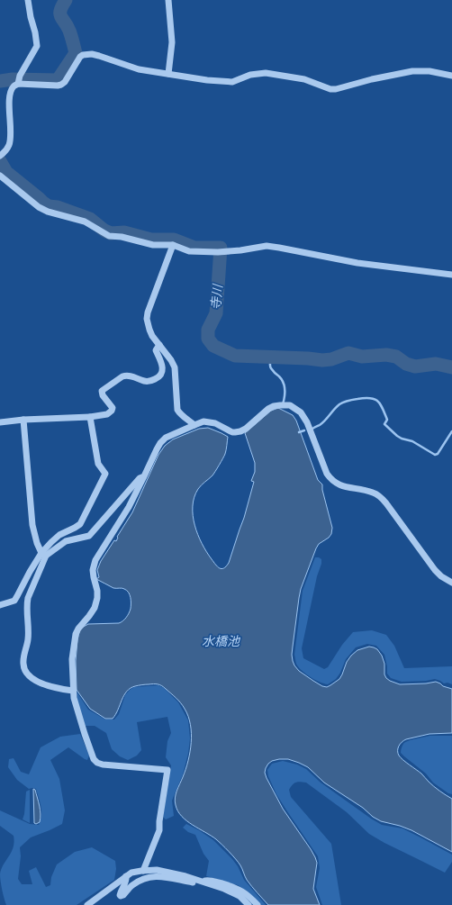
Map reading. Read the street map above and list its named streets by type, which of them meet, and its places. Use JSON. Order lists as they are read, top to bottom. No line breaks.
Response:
{"water":["寺川","水橋池"]}
